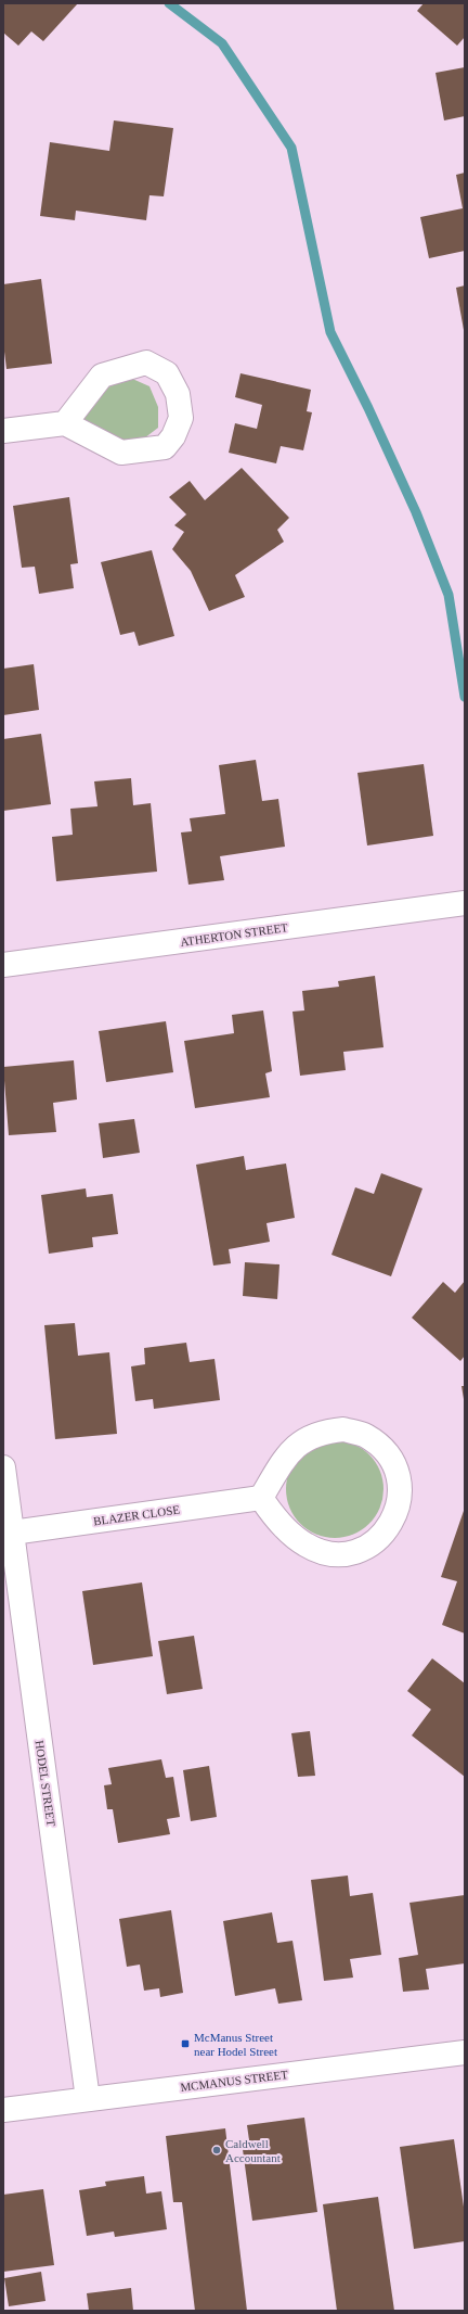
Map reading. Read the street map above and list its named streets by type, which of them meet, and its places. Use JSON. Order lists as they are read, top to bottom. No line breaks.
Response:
{"streets":{"street":["ATHERTON STREET","BLAZER CLOSE","HODEL STREET","MCMANUS STREET"]},"crossings":[["BLAZER CLOSE","HODEL STREET"],["HODEL STREET","MCMANUS STREET"]],"places":{"transit":["McManus Street near Hodel Street"],"other":["Caldwell Accountant"]}}
